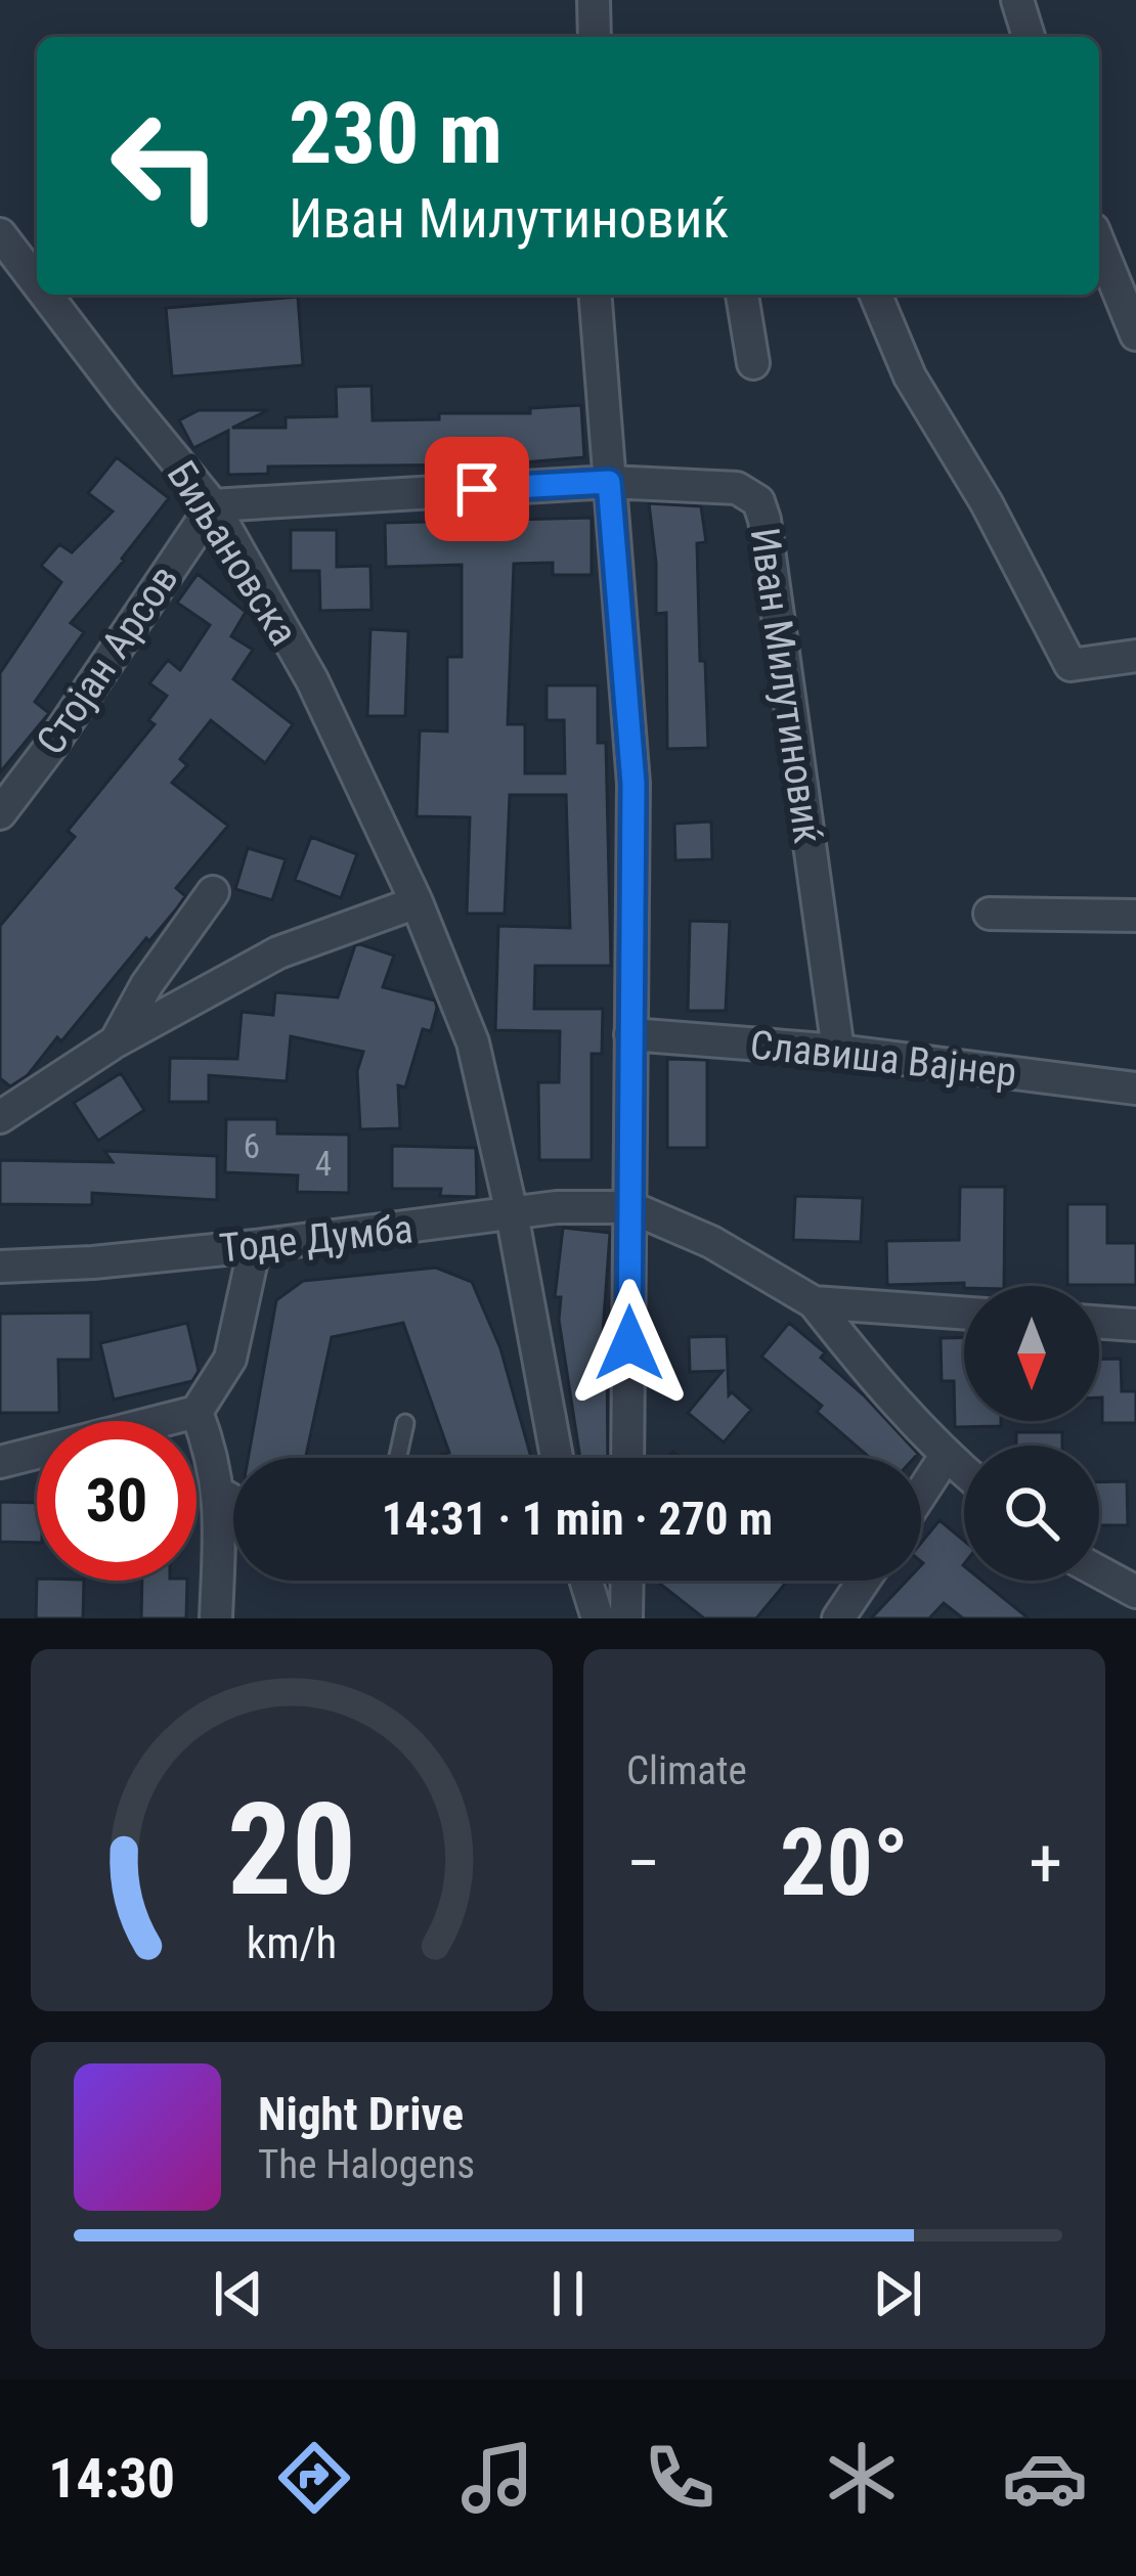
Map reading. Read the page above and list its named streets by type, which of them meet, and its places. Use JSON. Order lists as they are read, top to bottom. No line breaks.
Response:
{"streets":{"street":["Биљановска","Стојан Арсов","Иван Милутиновиќ","Славиша Вајнер","Тоде Думба"]},"crossings":[["Биљановска","Стојан Арсов"],["Биљановска","Иван Милутиновиќ"],["Биљановска","Тоде Думба"],["Стојан Арсов","Иван Милутиновиќ"],["Иван Милутиновиќ","Славиша Вајнер"]],"house_numbers":["6","4"],"north":"bottom","page":{"turn":["230 m","Иван Милутиновиќ"],"limit":"30","trip":"14:31 · 1 min · 270 m","tile":"Climate","heat":["−","20°","+"],"song":["Night Drive","The Halogens"],"tabs":"14:30","gauge":["20","km/h"]}}
